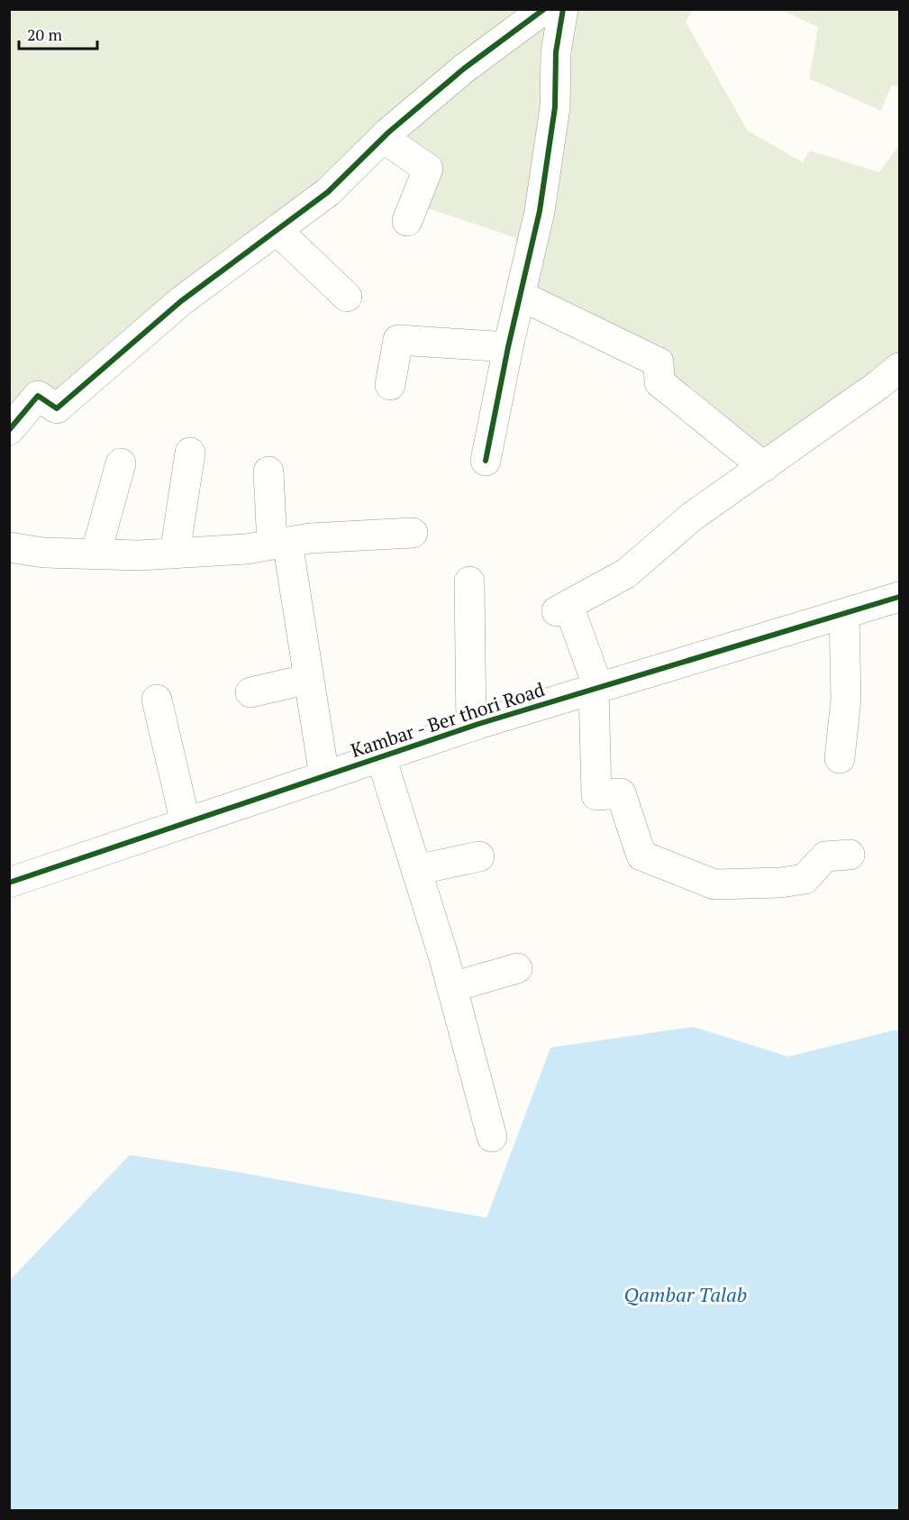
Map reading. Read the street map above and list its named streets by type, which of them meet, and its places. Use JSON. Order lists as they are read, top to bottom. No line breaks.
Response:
{"streets":{"street":["Kambar - Ber thori Road"]},"water":["Qambar Talab"],"scale_bar":"20 m"}
